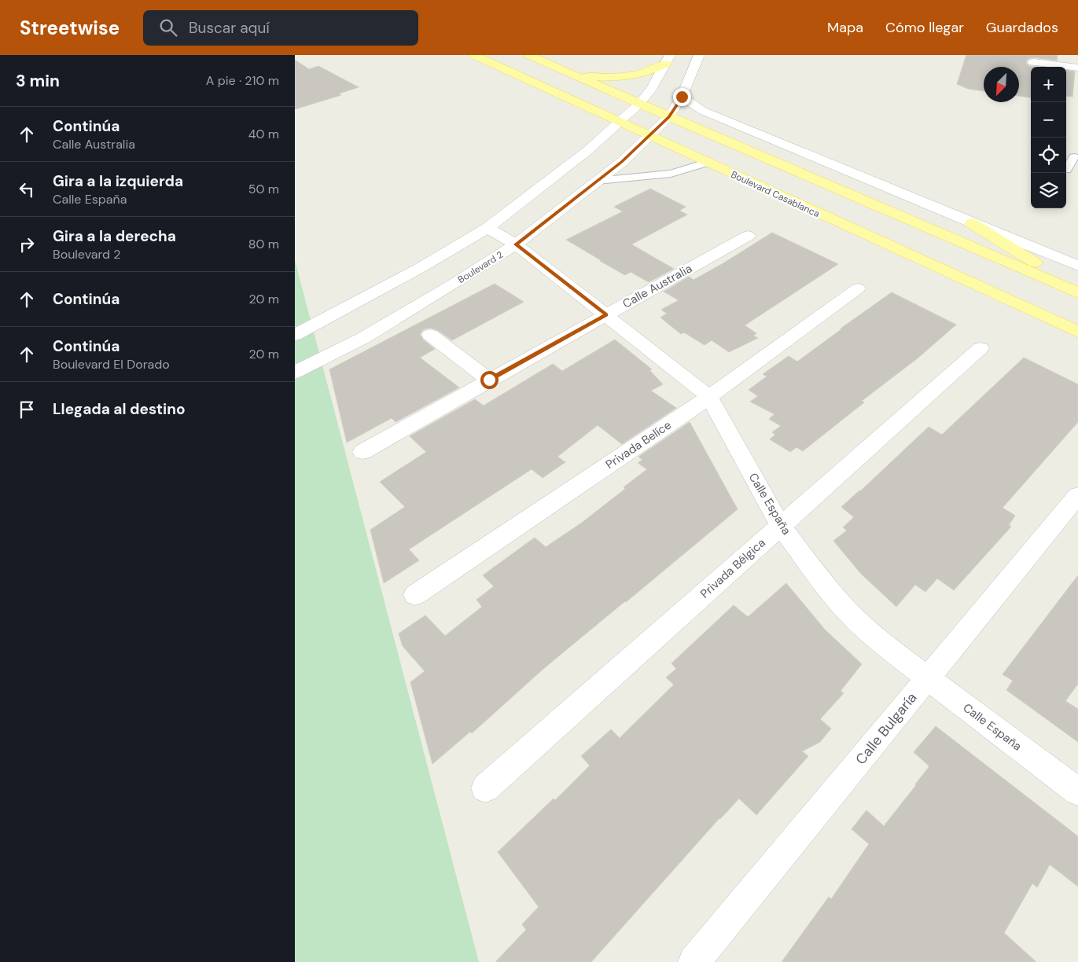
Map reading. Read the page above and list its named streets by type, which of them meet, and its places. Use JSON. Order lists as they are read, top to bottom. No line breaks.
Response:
{"streets":{"main road":["Boulevard Casablanca"],"street":["Boulevard 2","Calle Australia","Privada Belíce","Calle España","Privada Bélgica","Calle Bulgaría"]},"crossings":[["Boulevard Casablanca","Boulevard 2"],["Boulevard 2","Calle España"],["Calle Australia","Calle España"],["Privada Belíce","Calle España"],["Calle España","Privada Bélgica"],["Calle España","Calle Bulgaría"]],"north":"bottom left","page":{"header":"Streetwise","search":"Buscar aquí","nav":["Mapa","Cómo llegar","Guardados"],"heading":["3 min","A pie · 210 m"],"map_buttons":["+","−"],"list":[["Continúa","Calle Australia","40 m"],["Gira a la izquierda","Calle España","50 m"],["Gira a la derecha","Boulevard 2","80 m"],["Continúa","20 m"],["Continúa","Boulevard El Dorado","20 m"],"Llegada al destino"]}}
